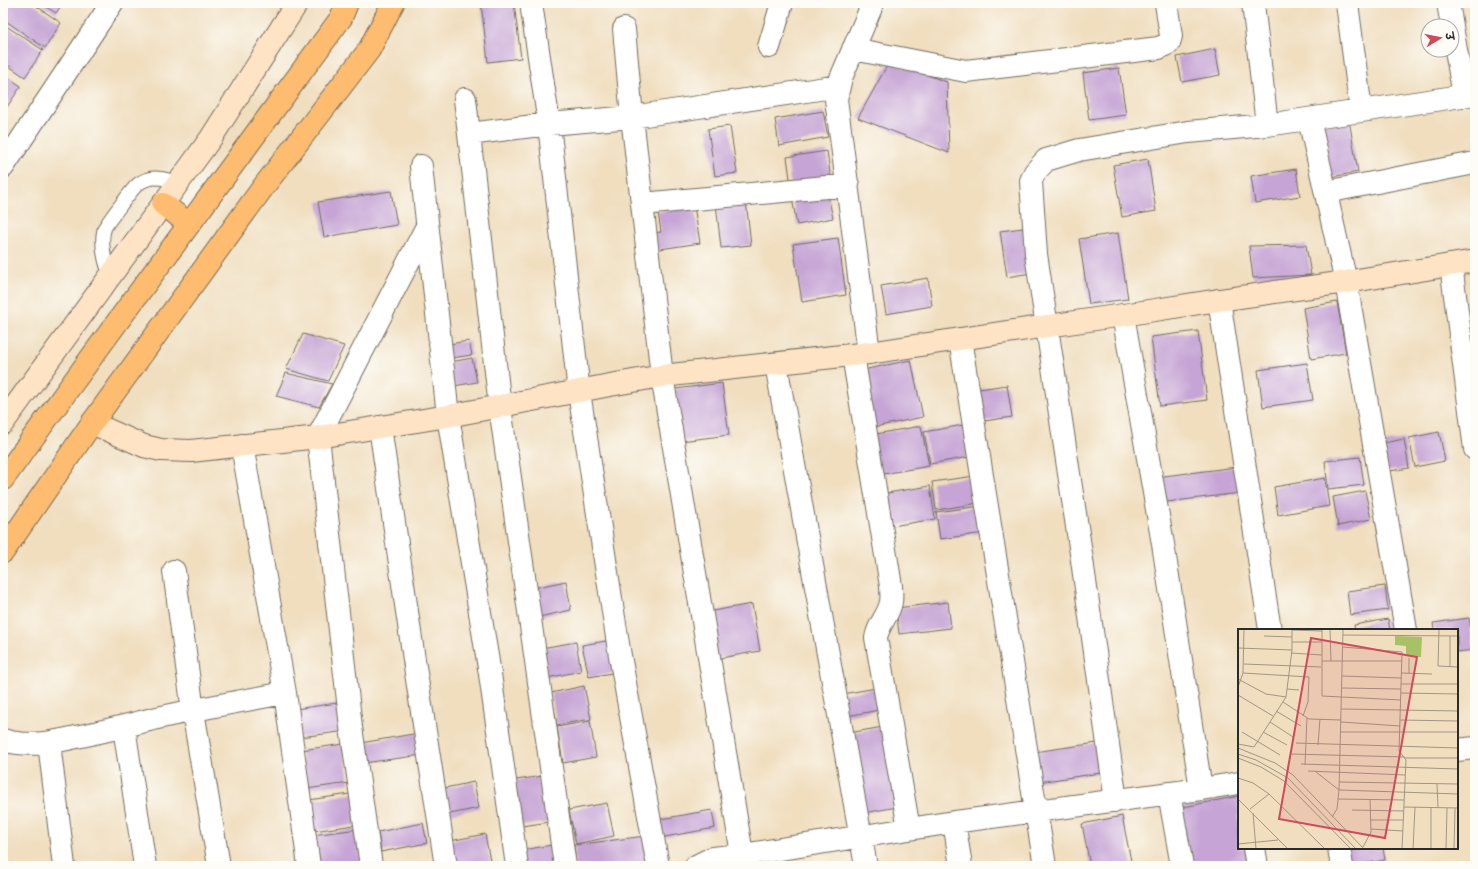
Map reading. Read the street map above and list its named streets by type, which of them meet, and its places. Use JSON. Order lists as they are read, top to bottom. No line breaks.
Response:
{"north":"right"}
